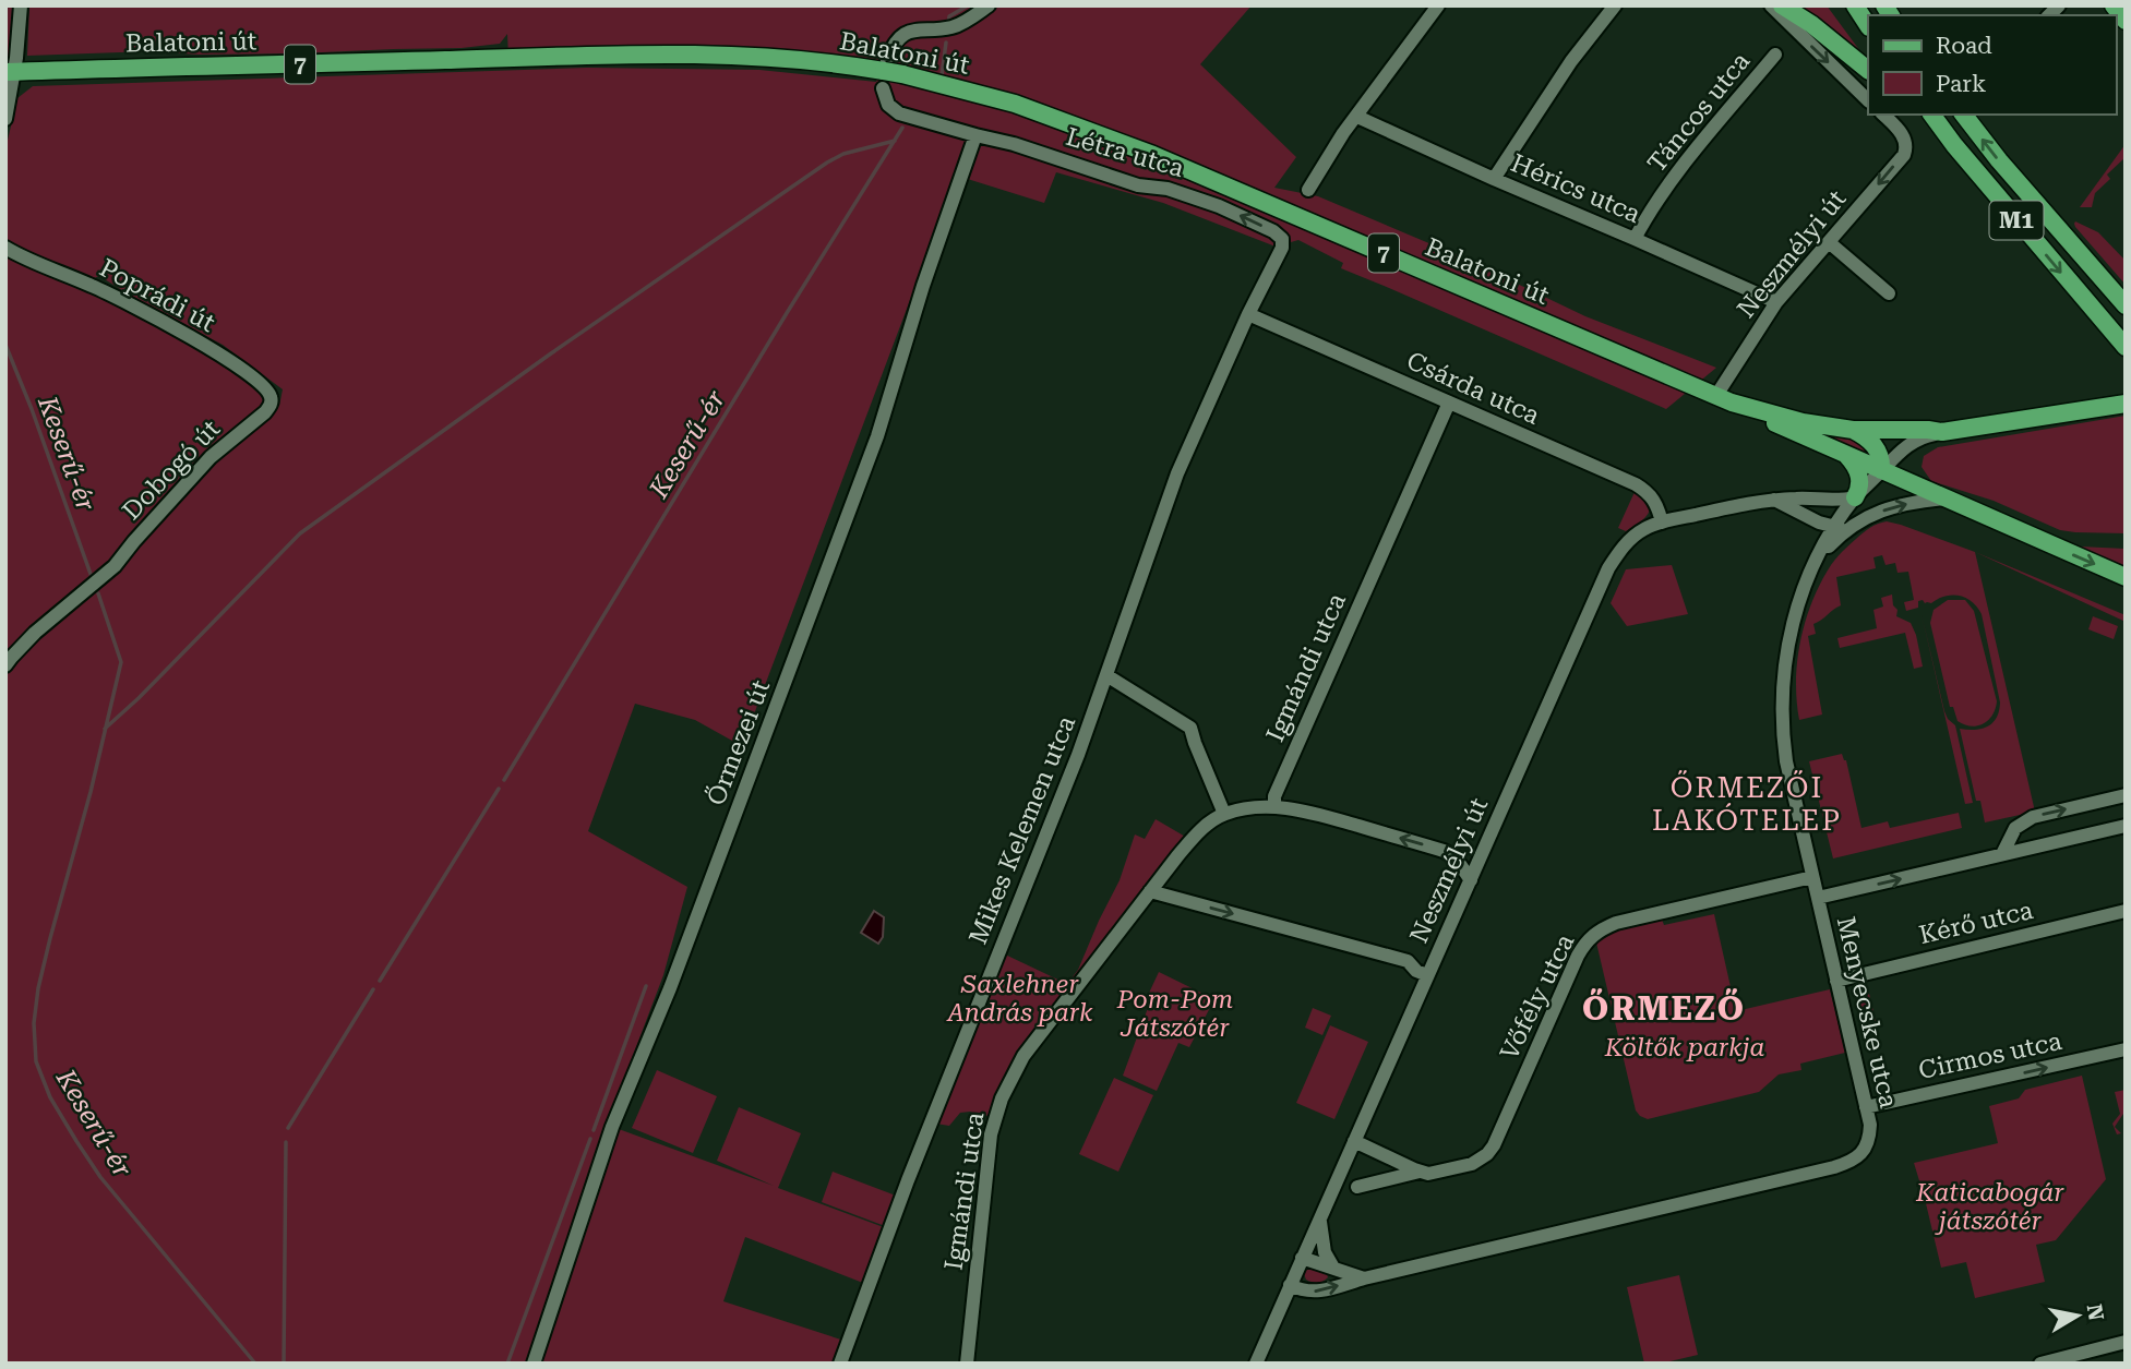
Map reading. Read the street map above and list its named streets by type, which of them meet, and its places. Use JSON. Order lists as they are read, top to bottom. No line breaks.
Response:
{"streets":{"main road":["Balatoni út","7","M1"],"street":["Táncos utca","Létra utca","Hérics utca","Neszmélyi út","Poprádi út","Csárda utca","Dobogó út","Igmándi utca","Őrmezei út","Mikes Kelemen utca","Kérő utca","Vőfély utca","Menyecske utca","Cirmos utca"]},"crossings":[["Balatoni út","7"],["Balatoni út","Neszmélyi út"],["7","Neszmélyi út"],["7","Menyecske utca"],["Táncos utca","Hérics utca"],["Létra utca","Csárda utca"],["Létra utca","Őrmezei út"],["Létra utca","Mikes Kelemen utca"],["Hérics utca","Neszmélyi út"],["Neszmélyi út","Csárda utca"],["Neszmélyi út","Menyecske utca"],["Poprádi út","Dobogó út"],["Csárda utca","Igmándi utca"],["Csárda utca","Mikes Kelemen utca"],["Kérő utca","Menyecske utca"],["Vőfély utca","Menyecske utca"],["Menyecske utca","Cirmos utca"]],"one_way":["Cirmos utca"],"districts":["ŐRMEZŐI LAKÓTELEP","ŐRMEZŐ"],"water":["Keserű-ér"],"parks":["Saxlehner András park","Pom-Pom Játszótér","Költők parkja","Katicabogár játszótér"],"legend":["Road","Park"],"north":"right"}
